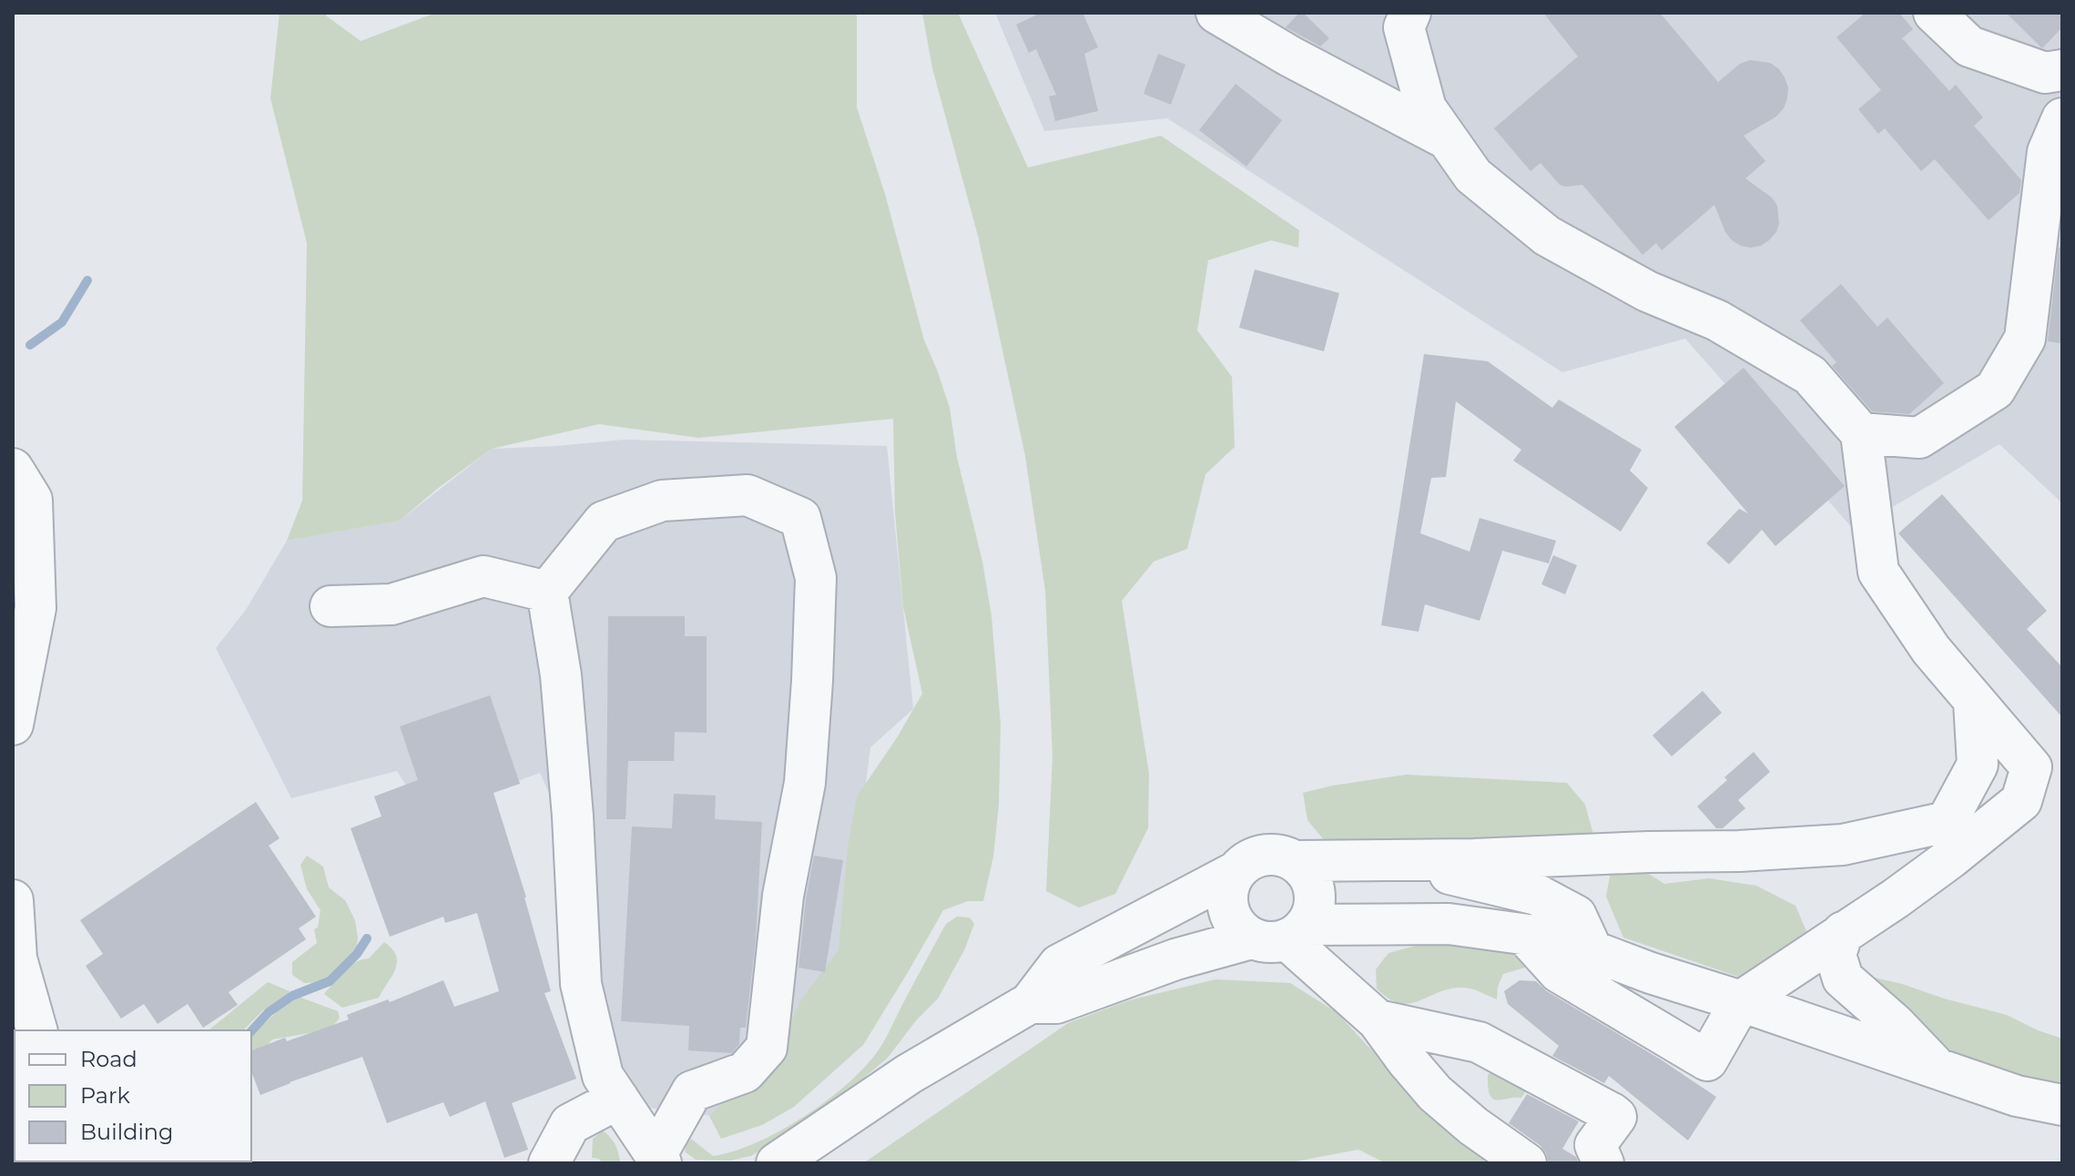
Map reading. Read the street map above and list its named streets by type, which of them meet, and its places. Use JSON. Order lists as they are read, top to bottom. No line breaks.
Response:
{"legend":["Road","Park","Building"]}
